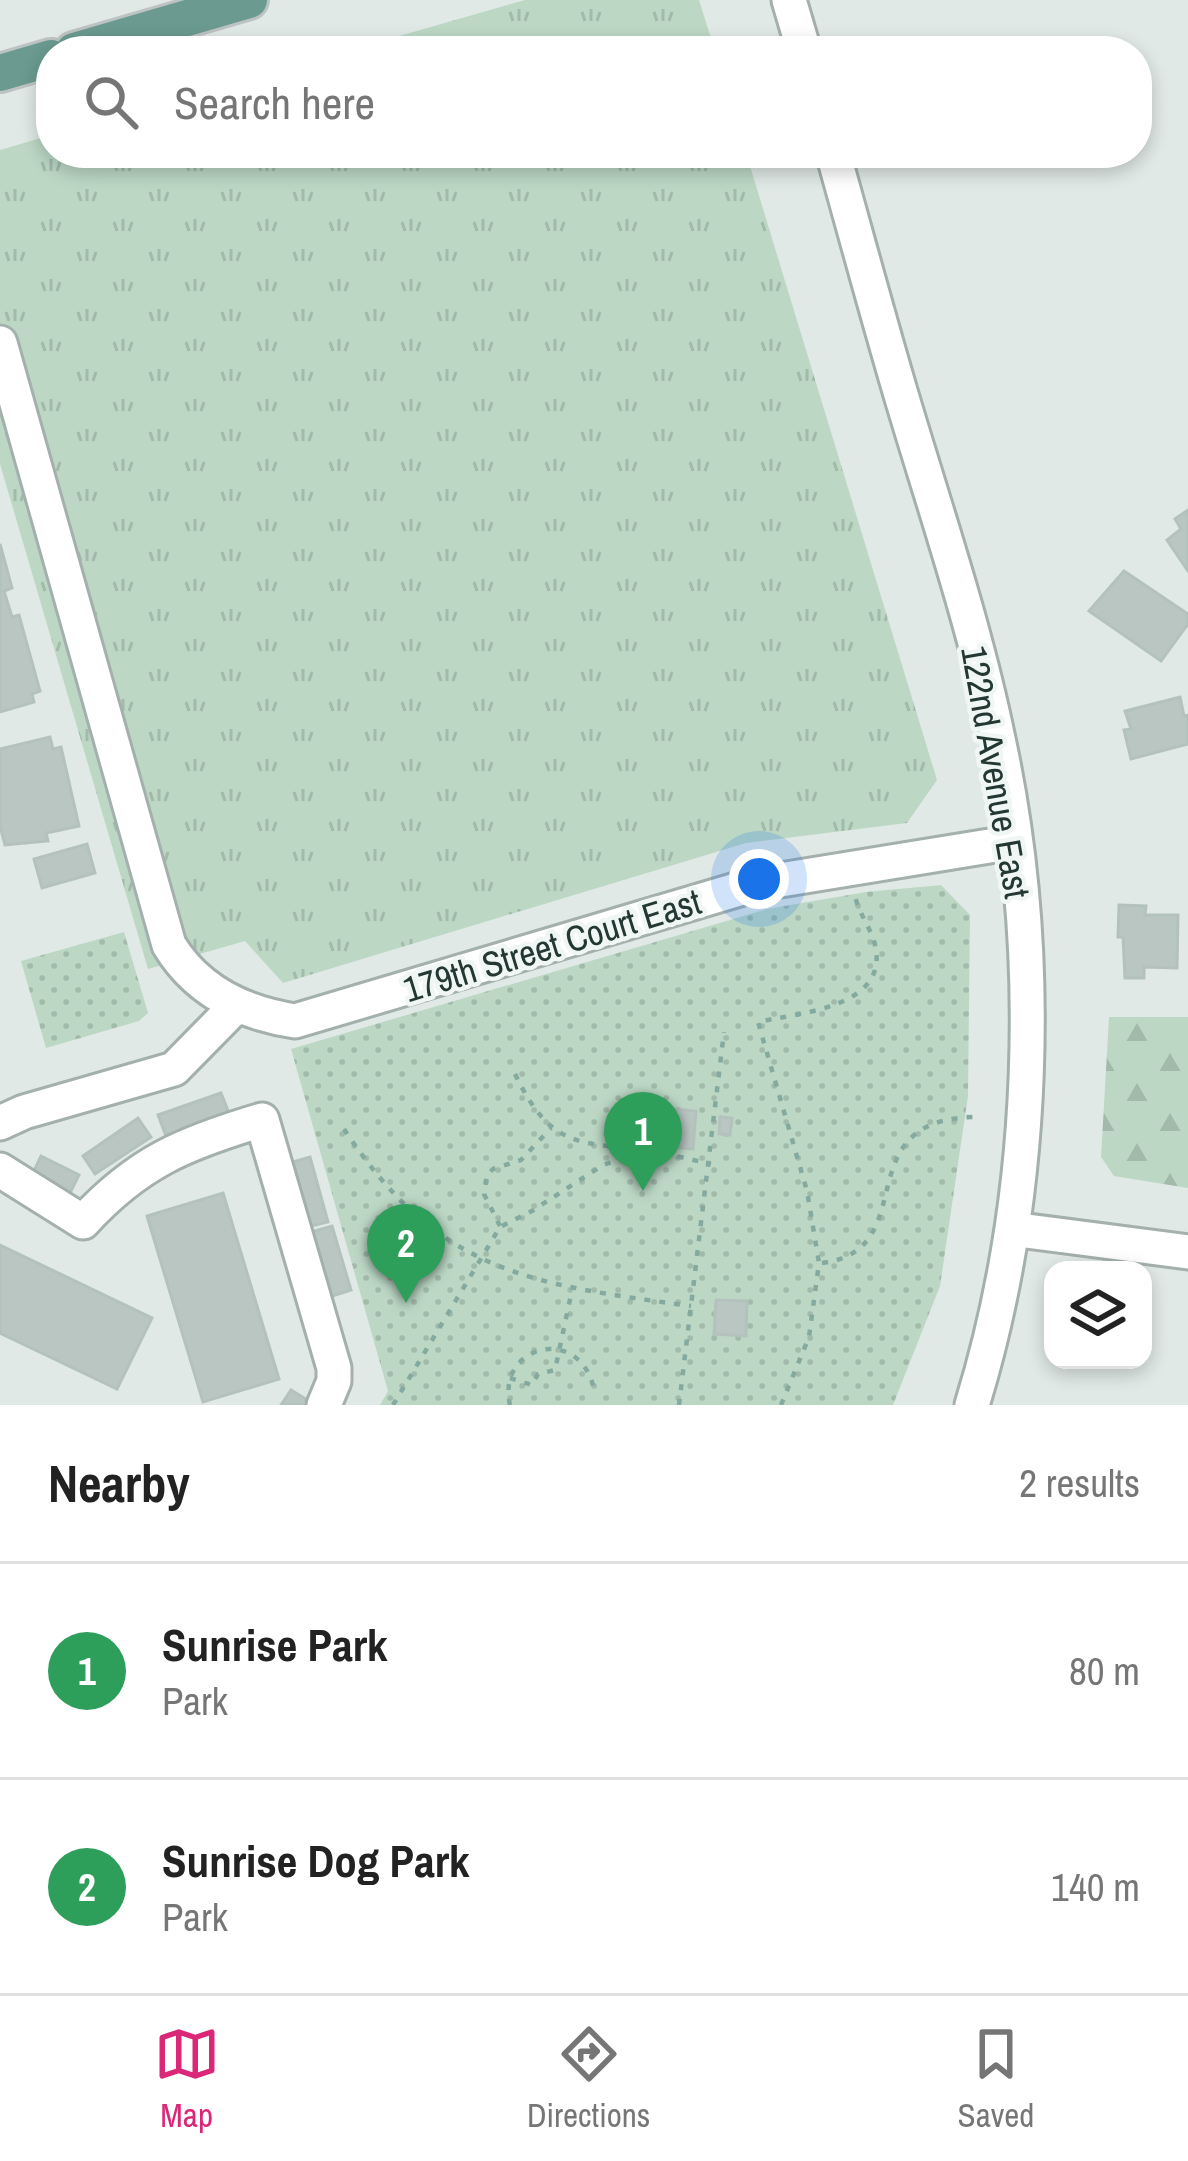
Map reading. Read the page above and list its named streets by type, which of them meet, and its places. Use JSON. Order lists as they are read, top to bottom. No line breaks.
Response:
{"streets":{"street":["122nd Avenue East","179th Street Court East"]},"crossings":[["122nd Avenue East","179th Street Court East"]],"page":{"search":"Search here","pins":["1","2"],"heading":["Nearby","2 results"],"list":[{"mark":"1","name":"Sunrise Park","note":"Park","value":"80 m"},{"mark":"2","name":"Sunrise Dog Park","note":"Park","value":"140 m"}],"nav":["Map","Directions","Saved"]}}
